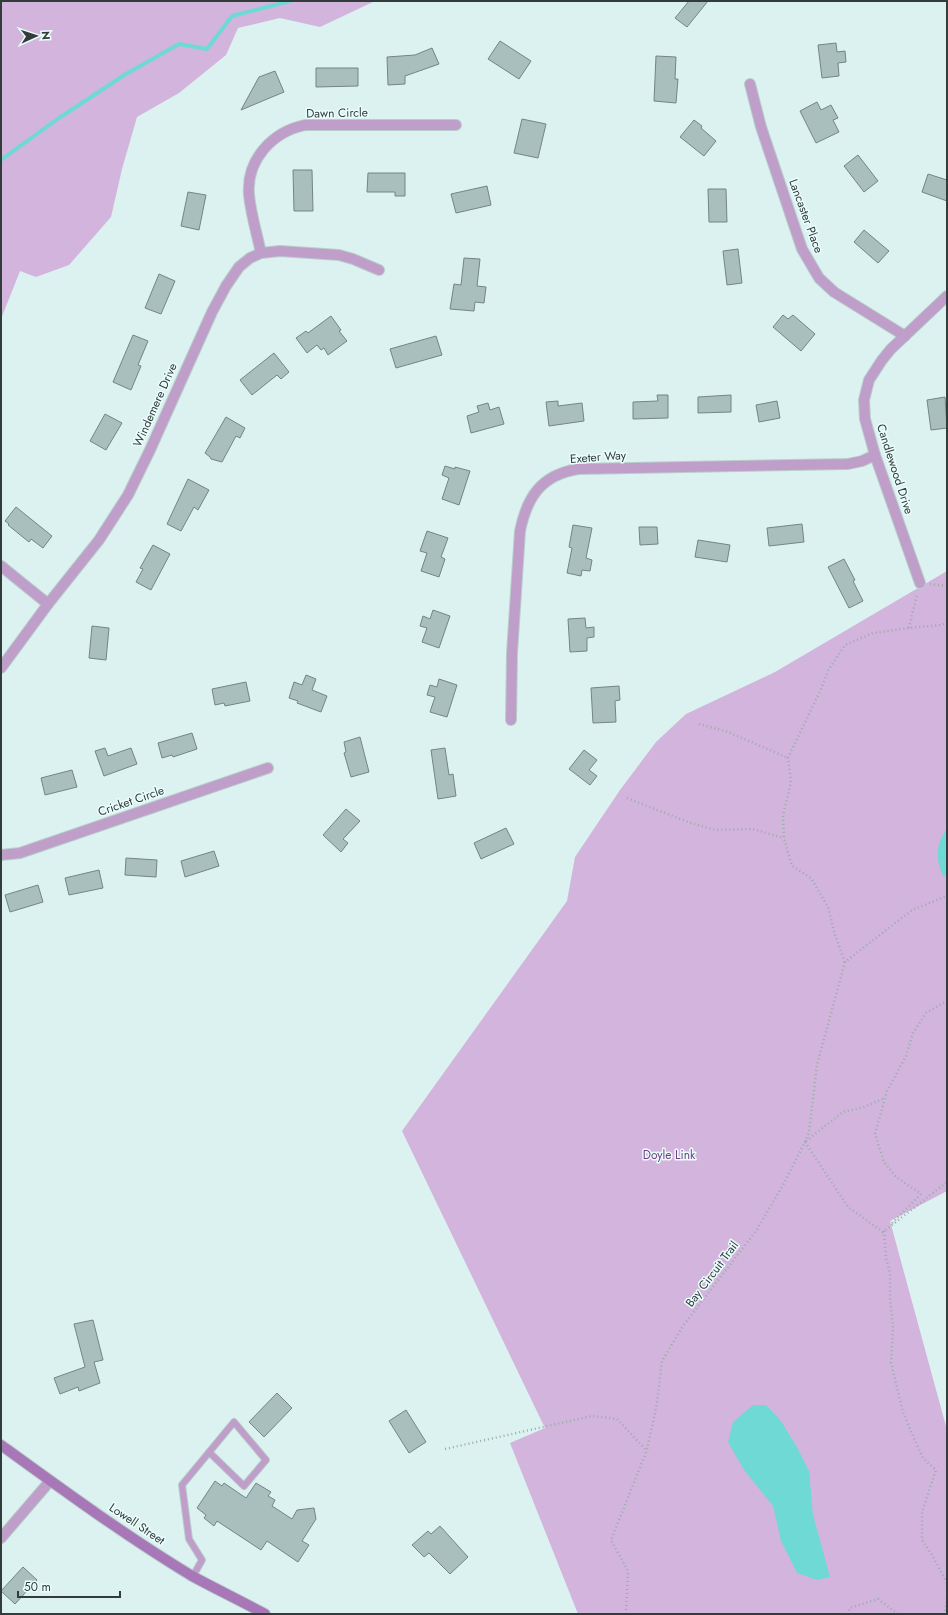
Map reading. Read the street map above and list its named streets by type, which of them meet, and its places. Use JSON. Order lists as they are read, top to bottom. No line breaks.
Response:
{"streets":{"main road":["Lowell Street"],"street":["Dawn Circle","Lancaster Place","Windemere Drive","Exeter Way","Candlewood Drive","Cricket Circle"],"path":["Bay Circuit Trail"]},"crossings":[["Dawn Circle","Windemere Drive"],["Lancaster Place","Candlewood Drive"],["Exeter Way","Candlewood Drive"]],"parks":["Doyle Link"],"scale_bar":"50 m","north":"right"}
